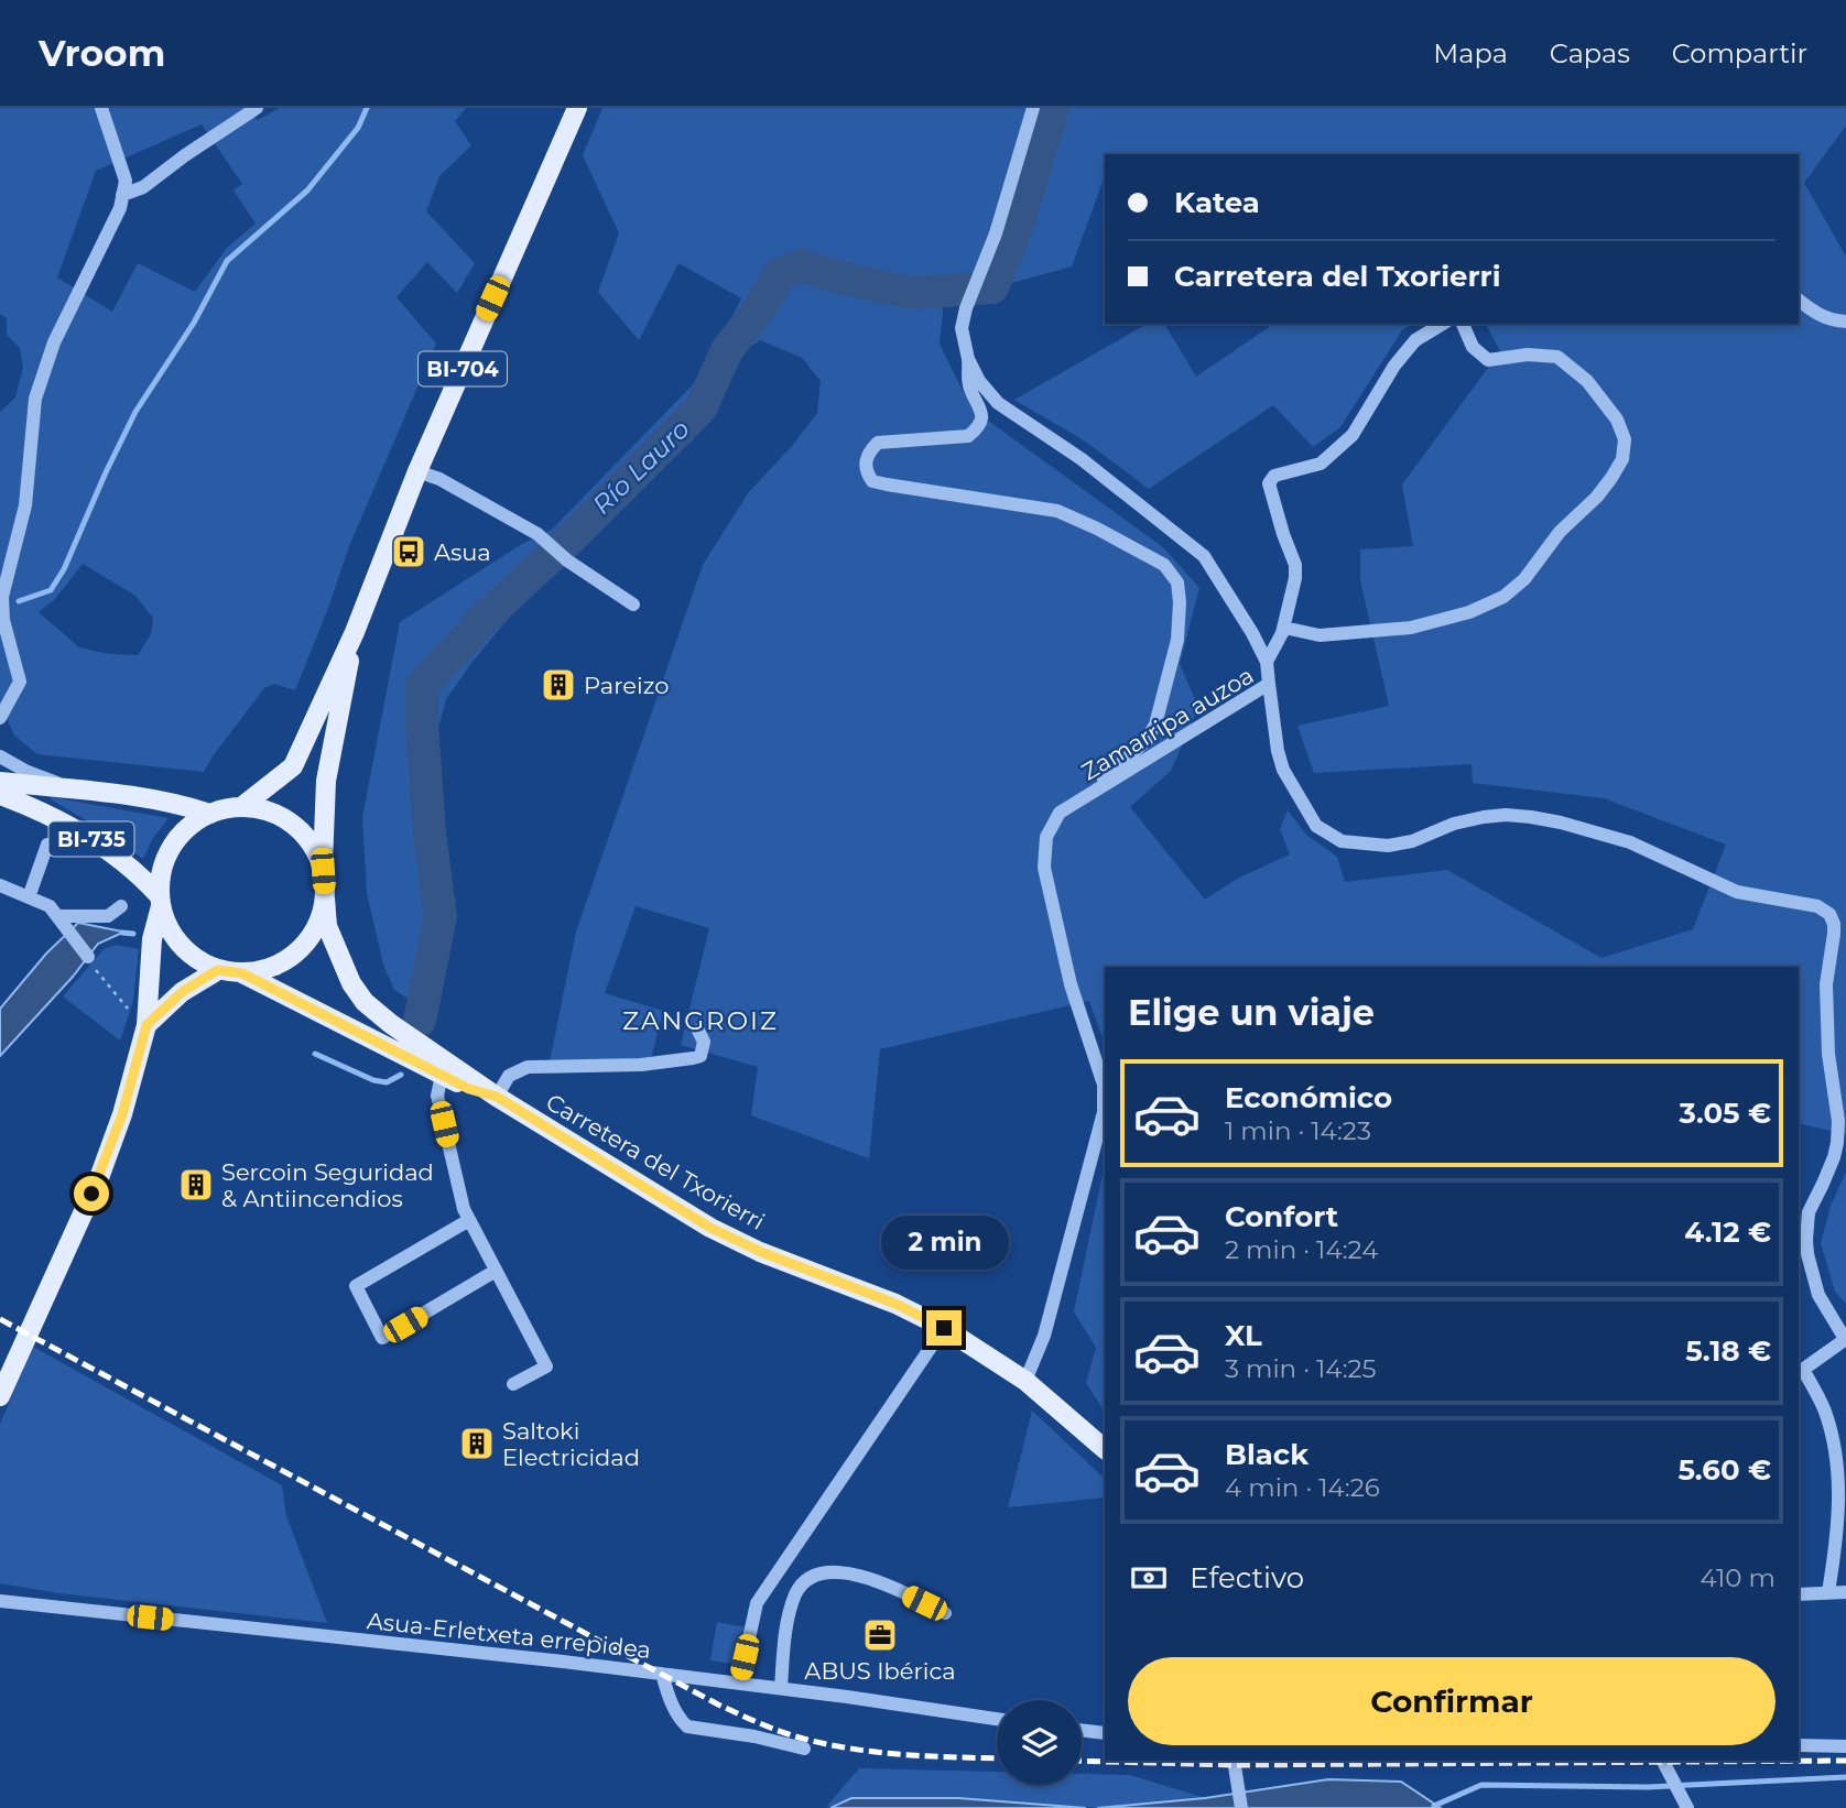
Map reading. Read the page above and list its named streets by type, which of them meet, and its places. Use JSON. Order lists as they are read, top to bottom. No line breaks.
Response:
{"streets":{"main road":["BI-704","BI-735","Carretera del Txorierri"],"street":["Zamarripa auzoa","Asua-Erletxeta errepidea"]},"crossings":[["BI-704","BI-735"],["Zamarripa auzoa","Carretera del Txorierri"],["BI-735","Carretera del Txorierri"]],"districts":["ZANGROIZ"],"water":["Río Lauro"],"places":{"bus stop":["Asua"],"building":["Pareizo","Sercoin Seguridad & Antiincendios","Saltoki Electricidad"],"office":["ABUS Ibérica"]},"page":{"header":"Vroom","nav":["Mapa","Capas","Compartir"],"banner":["Katea","Carretera del Txorierri"],"heading":"Elige un viaje","list":[{"name":"Económico","note":"1 min · 14:23","value":"3.05 €"},{"name":"Confort","note":"2 min · 14:24","value":"4.12 €"},{"name":"XL","note":"3 min · 14:25","value":"5.18 €"},{"name":"Black","note":"4 min · 14:26","value":"5.60 €"}],"bubble":"2 min","pay":["Efectivo","410 m"],"buttons":"Confirmar"}}
